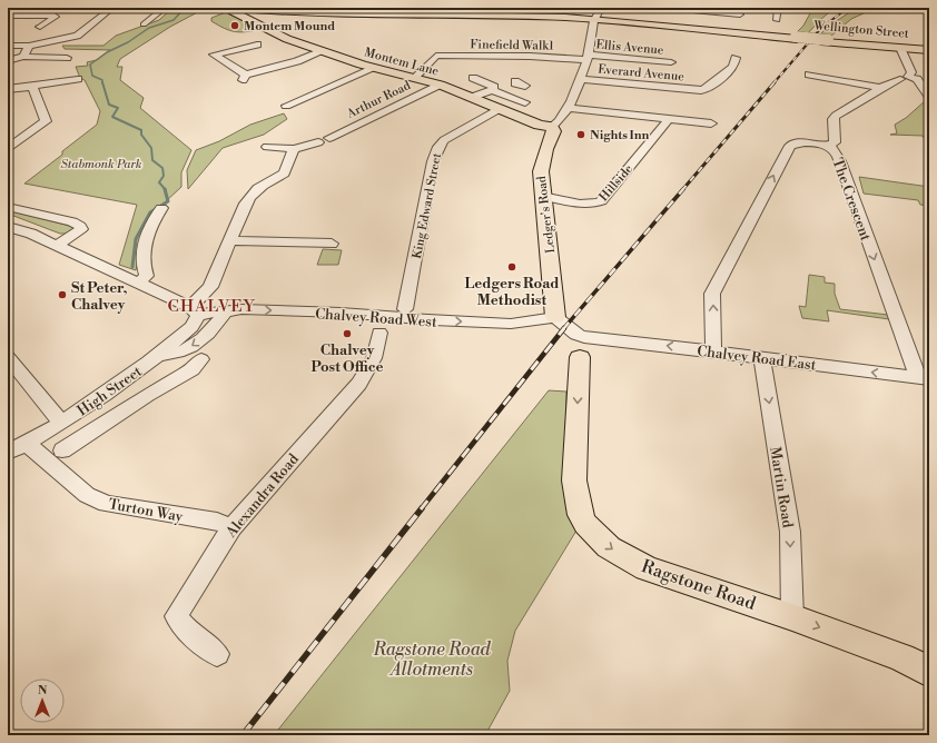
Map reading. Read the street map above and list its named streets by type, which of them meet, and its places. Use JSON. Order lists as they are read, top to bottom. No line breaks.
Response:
{"streets":{"main road":["Wellington Street","Montem Lane","Ledger's Road","Ragstone Road"],"street":["Finefield Walk1","Ellis Avenue","Everard Avenue","Arthur Road","Hillside","The Crescent","King Edward Street","Chalvey Road West","Chalvey Road East","High Street","Martin Road","Alexandra Road","Turton Way"]},"crossings":[["Wellington Street","Ledger's Road"],["Finefield Walk1","Ellis Avenue"],["Finefield Walk1","Montem Lane"],["Finefield Walk1","Ledger's Road"],["Ellis Avenue","Ledger's Road"],["Montem Lane","Arthur Road"],["Montem Lane","King Edward Street"],["Montem Lane","Ledger's Road"],["Everard Avenue","Ledger's Road"],["Hillside","Ledger's Road"],["The Crescent","Chalvey Road East"],["Ledger's Road","Chalvey Road West"],["Chalvey Road West","High Street"],["Chalvey Road East","Martin Road"],["Chalvey Road East","Ragstone Road"],["High Street","Turton Way"],["Martin Road","Ragstone Road"],["Alexandra Road","Turton Way"]],"one_way":["Chalvey Road East","Martin Road","Ragstone Road"],"districts":["CHALVEY"],"parks":["Stabmonk Park","Ragstone Road Allotments"],"places":["Montem Mound","Nights Inn","Ledgers Road Methodist","St Peter, Chalvey","Chalvey Post Office"],"north":"top"}
